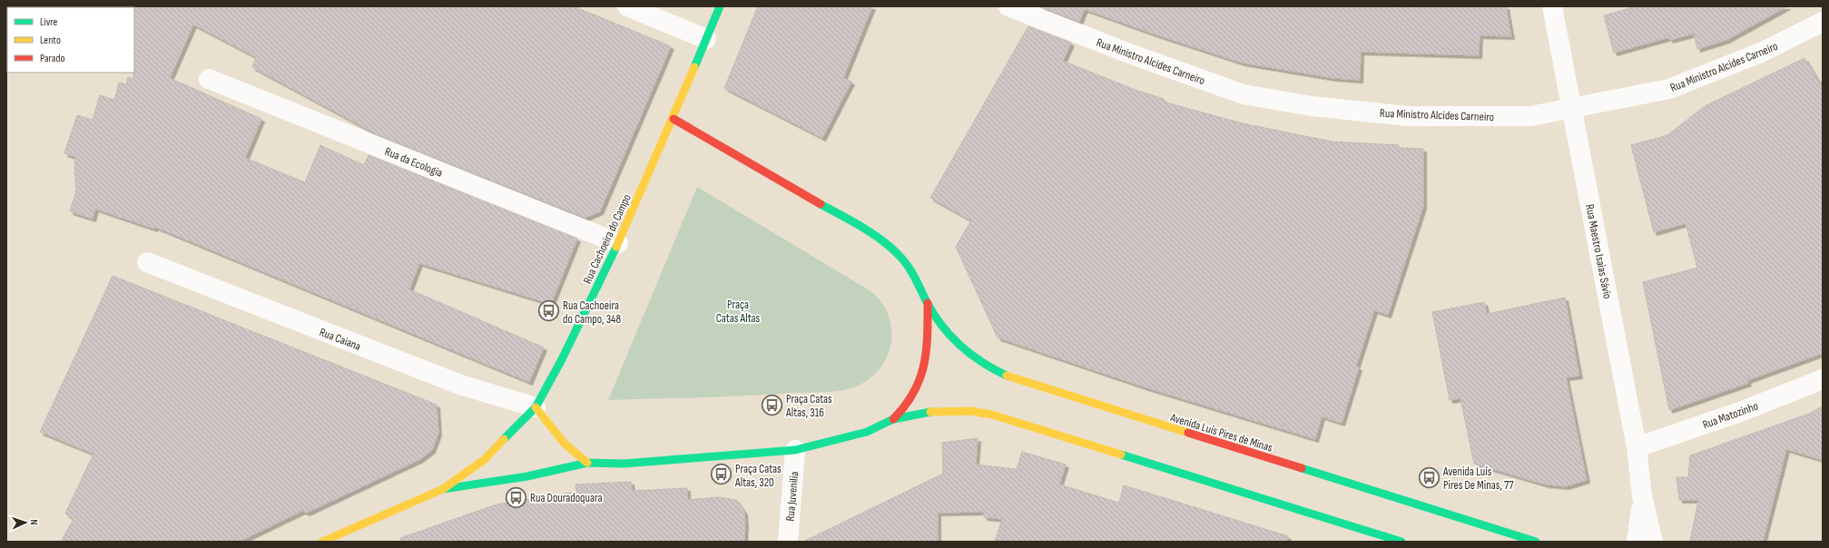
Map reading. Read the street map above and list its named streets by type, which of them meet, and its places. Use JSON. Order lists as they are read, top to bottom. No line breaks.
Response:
{"streets":{"main road":["Rua Cachoeira do Campo","Avenida Luís Pires de Minas"],"street":["Rua Ministro Alcides Carneiro","Rua da Ecologia","Rua Maestro Isaias Sávio","Rua Caiana","Rua Matozinho","Rua Juvenilia"]},"crossings":[["Rua Ministro Alcides Carneiro","Rua Maestro Isaias Sávio"],["Rua da Ecologia","Rua Cachoeira do Campo"],["Rua Cachoeira do Campo","Rua Caiana"],["Rua Maestro Isaias Sávio","Rua Matozinho"]],"parks":["Praça Catas Altas"],"places":{"bus stop":["Rua Cachoeira do Campo, 348","Praça Catas Altas, 316","Praça Catas Altas, 320","Avenida Luís Pires De Minas, 77","Rua Douradoquara"]},"legend":["Livre","Lento","Parado"],"north":"right"}
